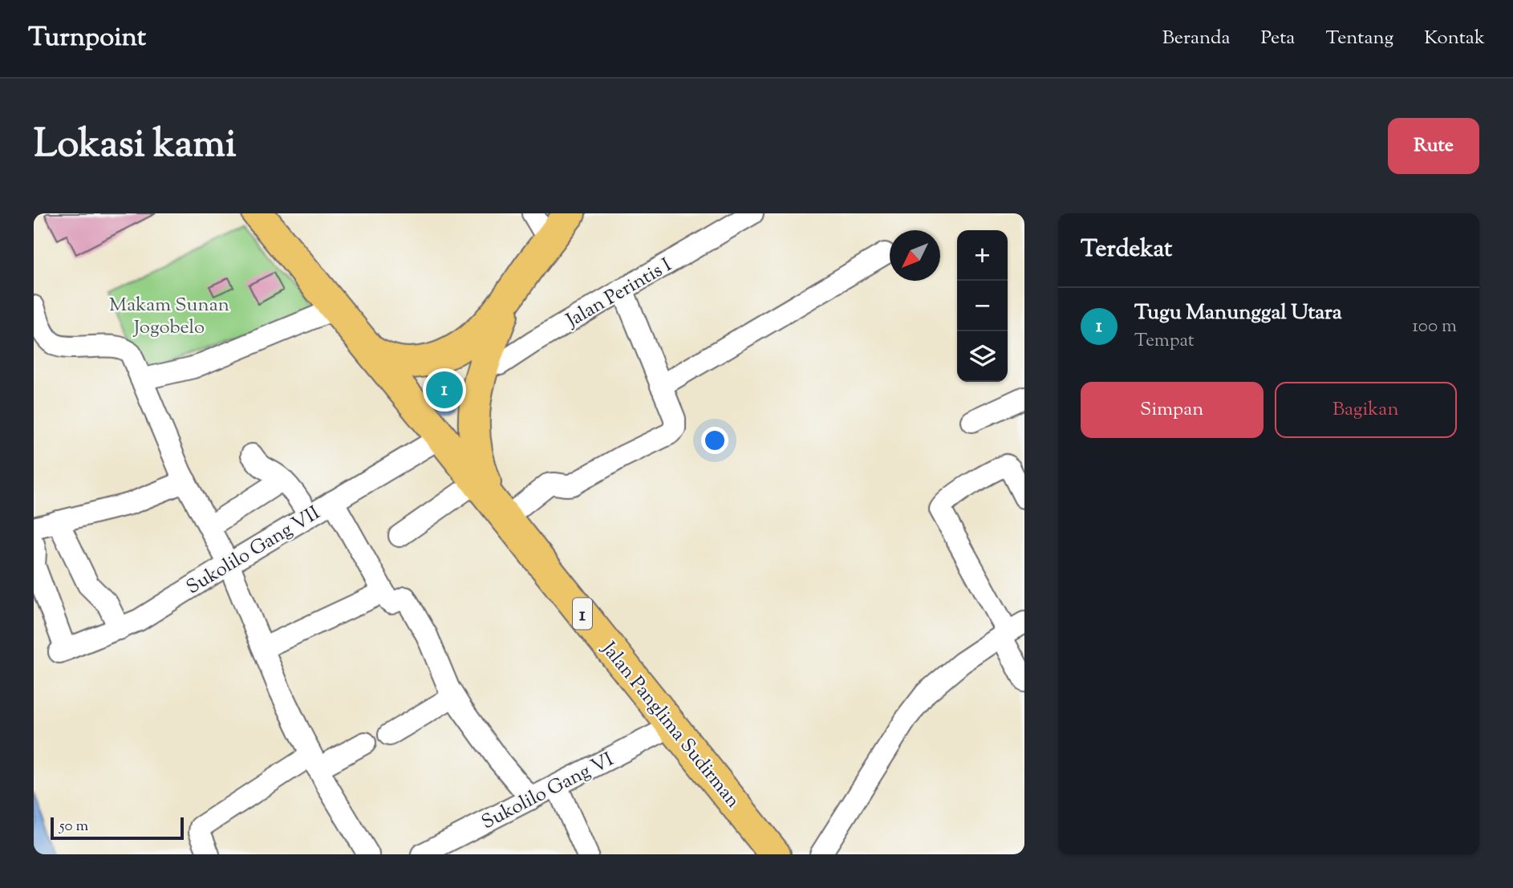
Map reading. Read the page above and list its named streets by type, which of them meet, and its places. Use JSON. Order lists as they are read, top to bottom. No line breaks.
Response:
{"streets":{"highway":["1","Jalan Panglima Sudirman"],"street":["Jalan Perintis I","Sukolilo Gang VII","Sukolilo Gang VI"]},"crossings":[["Sukolilo Gang VII","Jalan Panglima Sudirman"],["Jalan Panglima Sudirman","Sukolilo Gang VI"]],"parks":["Makam Sunan Jogobelo"],"scale_bar":"50 m","north":"bottom left","page":{"header":"Turnpoint","nav":["Beranda","Peta","Tentang","Kontak"],"title":"Lokasi kami","buttons":["Rute",["Simpan","Bagikan"]],"heading":"Terdekat","map_buttons":["+","−"],"list":[{"mark":"1","name":"Tugu Manunggal Utara","note":"Tempat","value":"100 m"}],"pins":"1","scale":"50 m"}}
